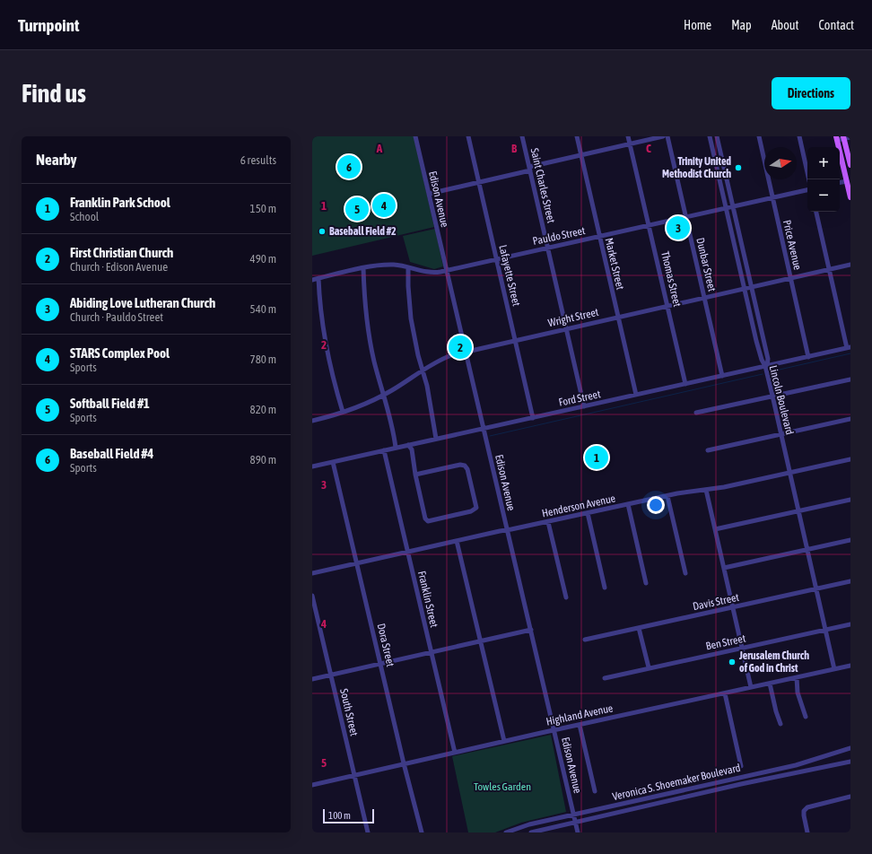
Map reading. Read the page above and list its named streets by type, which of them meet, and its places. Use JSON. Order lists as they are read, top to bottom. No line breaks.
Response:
{"streets":{"street":["Saint Charles Street","Edison Avenue","Pauldo Street","Price Avenue","Market Street","Dunbar Street","Lafayette Street","Thomas Street","Wright Street","Ford Street","Lincoln Boulevard","Henderson Avenue","Franklin Street","Davis Street","Ben Street","Dora Street","South Street","Highland Avenue","Veronica S. Shoemaker Boulevard"]},"crossings":[["Saint Charles Street","Pauldo Street"],["Saint Charles Street","Wright Street"],["Saint Charles Street","Ford Street"],["Edison Avenue","Pauldo Street"],["Edison Avenue","Wright Street"],["Edison Avenue","Ford Street"],["Edison Avenue","Henderson Avenue"],["Edison Avenue","Highland Avenue"],["Edison Avenue","Veronica S. Shoemaker Boulevard"],["Pauldo Street","Price Avenue"],["Pauldo Street","Market Street"],["Pauldo Street","Dunbar Street"],["Pauldo Street","Lafayette Street"],["Pauldo Street","Thomas Street"],["Pauldo Street","Lincoln Boulevard"],["Price Avenue","Wright Street"],["Price Avenue","Ford Street"],["Market Street","Wright Street"],["Market Street","Ford Street"],["Dunbar Street","Wright Street"],["Dunbar Street","Ford Street"],["Lafayette Street","Wright Street"],["Lafayette Street","Ford Street"],["Thomas Street","Wright Street"],["Thomas Street","Ford Street"],["Wright Street","Lincoln Boulevard"],["Ford Street","Lincoln Boulevard"],["Ford Street","Franklin Street"],["Ford Street","Dora Street"],["Lincoln Boulevard","Henderson Avenue"],["Lincoln Boulevard","Davis Street"],["Lincoln Boulevard","Ben Street"],["Lincoln Boulevard","Highland Avenue"],["Henderson Avenue","Franklin Street"],["Henderson Avenue","Dora Street"],["Franklin Street","Highland Avenue"],["Dora Street","Highland Avenue"],["South Street","Highland Avenue"]],"parks":["Towles Garden"],"places":["Trinity United Methodist Church","Baseball Field #2","Jerusalem Church of God in Christ"],"scale_bar":"100 m","north":"right","page":{"header":"Turnpoint","nav":["Home","Map","About","Contact"],"buttons":"Directions","title":"Find us","heading":["Nearby","6 results"],"map_buttons":["+","−"],"pins":["6","4","5","3","2","1"],"list":[{"mark":"1","name":"Franklin Park School","note":"School","value":"150 m"},{"mark":"2","name":"First Christian Church","note":"Church · Edison Avenue","value":"490 m"},{"mark":"3","name":"Abiding Love Lutheran Church","note":"Church · Pauldo Street","value":"540 m"},{"mark":"4","name":"STARS Complex Pool","note":"Sports","value":"780 m"},{"mark":"5","name":"Softball Field #1","note":"Sports","value":"820 m"},{"mark":"6","name":"Baseball Field #4","note":"Sports","value":"890 m"}],"scale":"100 m"},"grid":{"columns":["A","B","C"],"rows":["1","2","3","4","5"]}}
